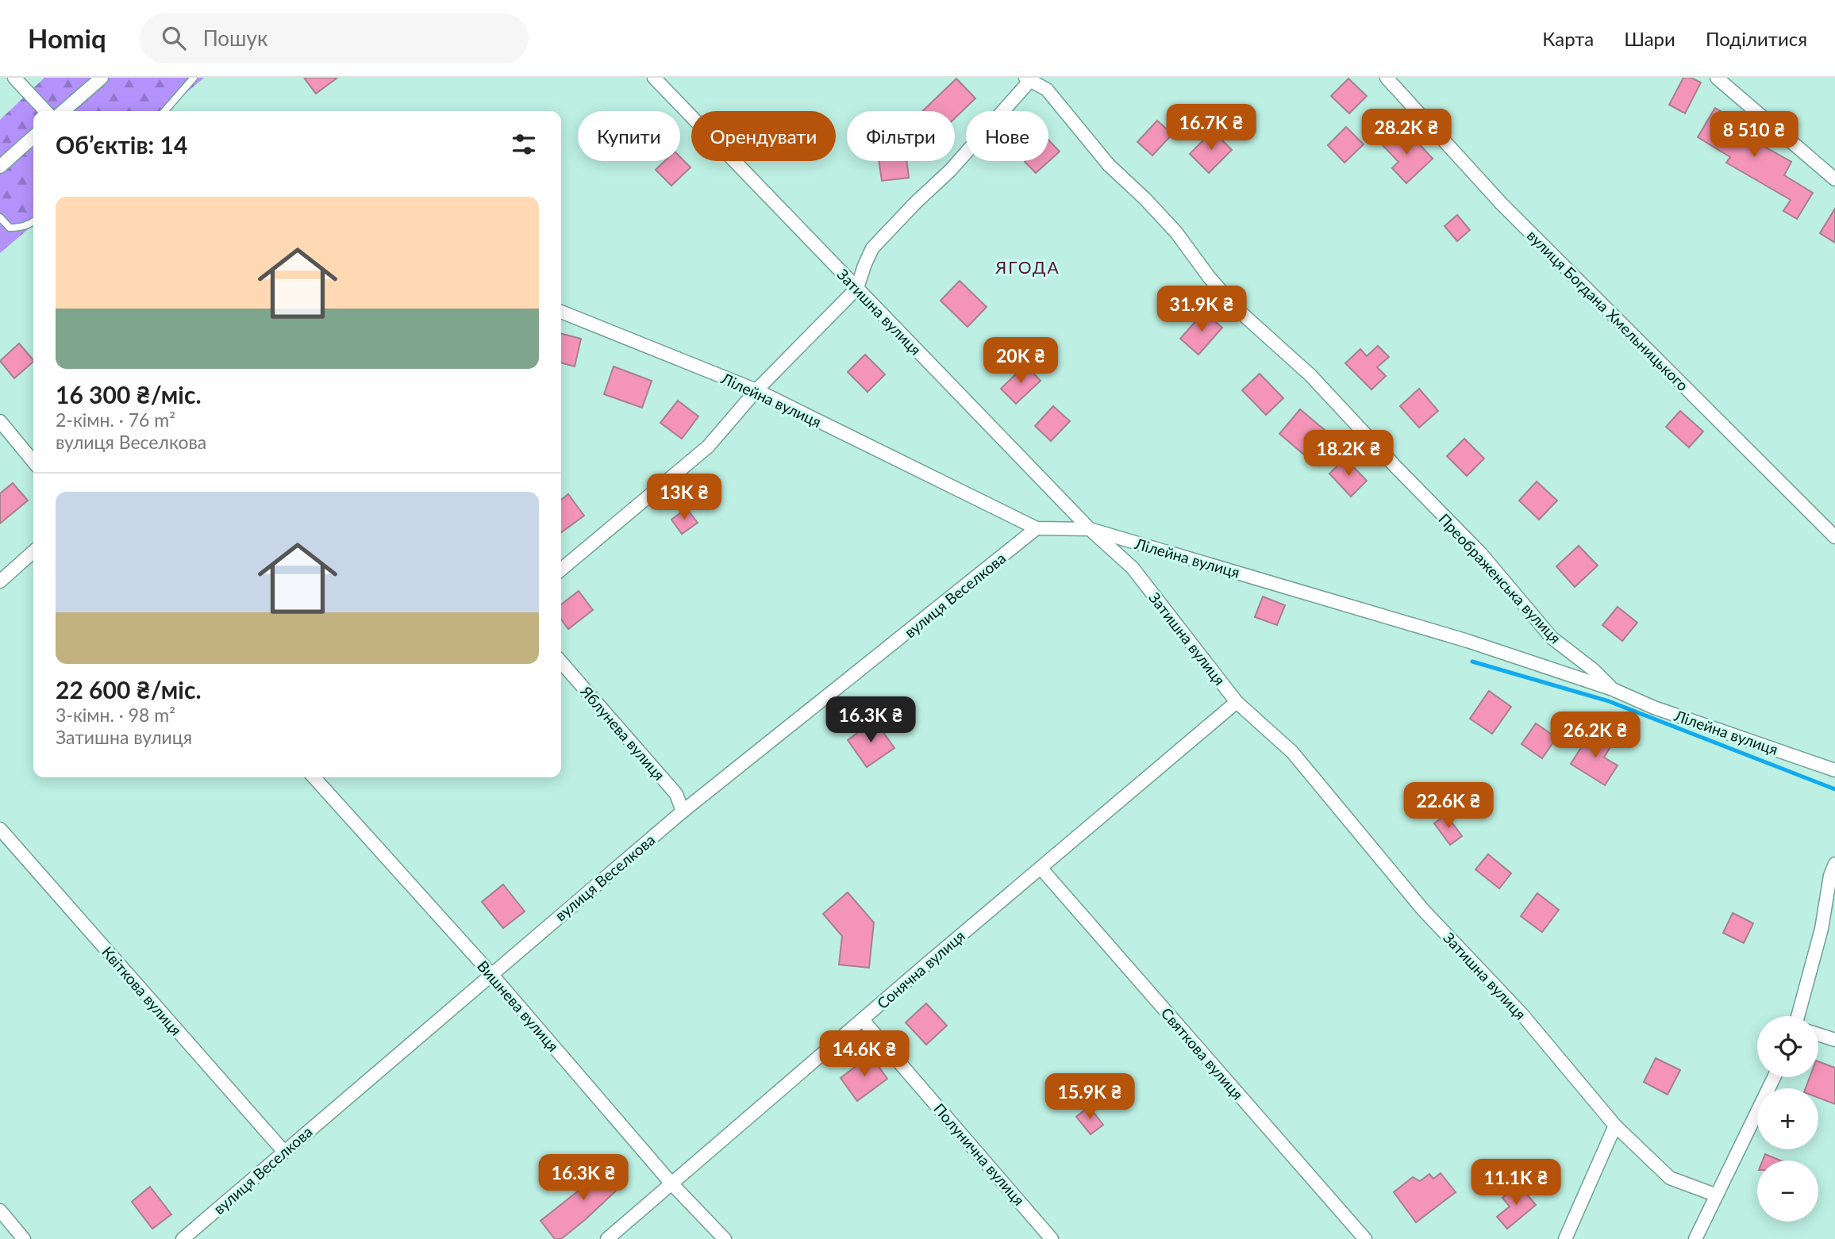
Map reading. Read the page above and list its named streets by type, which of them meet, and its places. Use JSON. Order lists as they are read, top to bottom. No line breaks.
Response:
{"streets":{"street":["вулиця Богдана Хмельницького","Затишна вулиця","Лілейна вулиця","Преображенська вулиця","вулиця Веселкова","Яблунева вулиця","Сонячна вулиця","Квіткова вулиця","Вишнева вулиця","Святкова вулиця","Полунична вулиця"]},"crossings":[["Затишна вулиця","Лілейна вулиця"],["Затишна вулиця","Сонячна вулиця"],["Лілейна вулиця","Преображенська вулиця"],["Лілейна вулиця","вулиця Веселкова"],["вулиця Веселкова","Яблунева вулиця"],["вулиця Веселкова","Квіткова вулиця"],["вулиця Веселкова","Вишнева вулиця"],["Сонячна вулиця","Вишнева вулиця"],["Сонячна вулиця","Святкова вулиця"],["Сонячна вулиця","Полунична вулиця"]],"districts":["ЯГОДА"],"page":{"header":"Homiq","search":"Пошук","nav":["Карта","Шари","Поділитися"],"price":["16.7K ₴","28.2K ₴","8 510 ₴","31.9K ₴","20K ₴","18.2K ₴","13K ₴","16.3K ₴","26.2K ₴","22.6K ₴","14.6K ₴","15.9K ₴","16.3K ₴","11.1K ₴"],"chip":["Купити","Орендувати","Фільтри","Нове"],"heading":"Об’єктів: 14","list":[{"name":"16 300 ₴/міс.","note":"2-кімн. · 76 m² · вулиця Веселкова"},{"name":"22 600 ₴/міс.","note":"3-кімн. · 98 m² · Затишна вулиця"}],"map_buttons":["+","−"]}}
